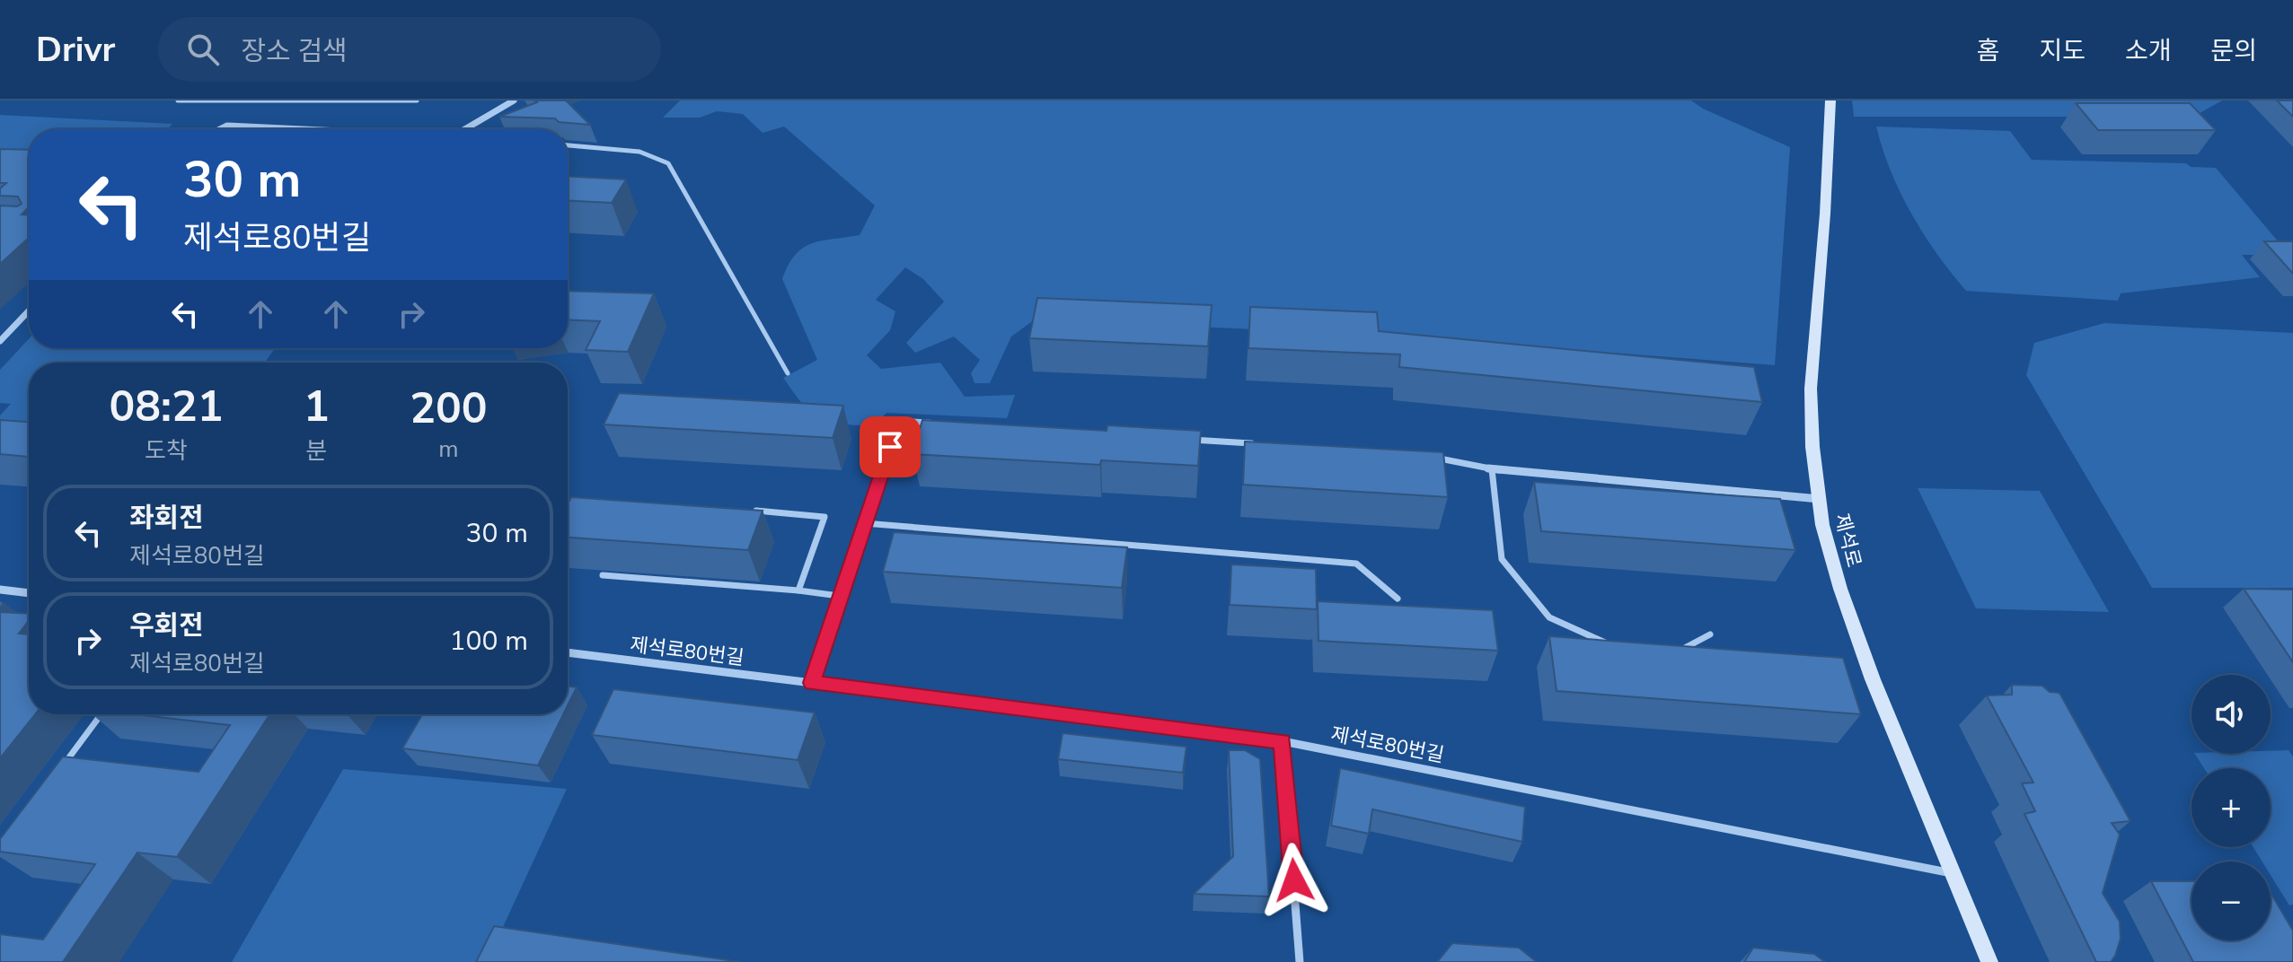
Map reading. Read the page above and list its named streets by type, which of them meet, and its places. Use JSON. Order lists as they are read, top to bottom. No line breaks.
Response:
{"streets":{"street":["제석로","제석로80번길"]},"crossings":[["제석로","제석로80번길"]],"page":{"header":"Drivr","search":"장소 검색","nav":["홈","지도","소개","문의"],"turn":["30 m","제석로80번길"],"eta":["08:21","도착","1","분","200","m"],"list":[{"name":"좌회전","note":"제석로80번길","value":"30 m"},{"name":"우회전","note":"제석로80번길","value":"100 m"}],"map_buttons":["+","−"]}}
